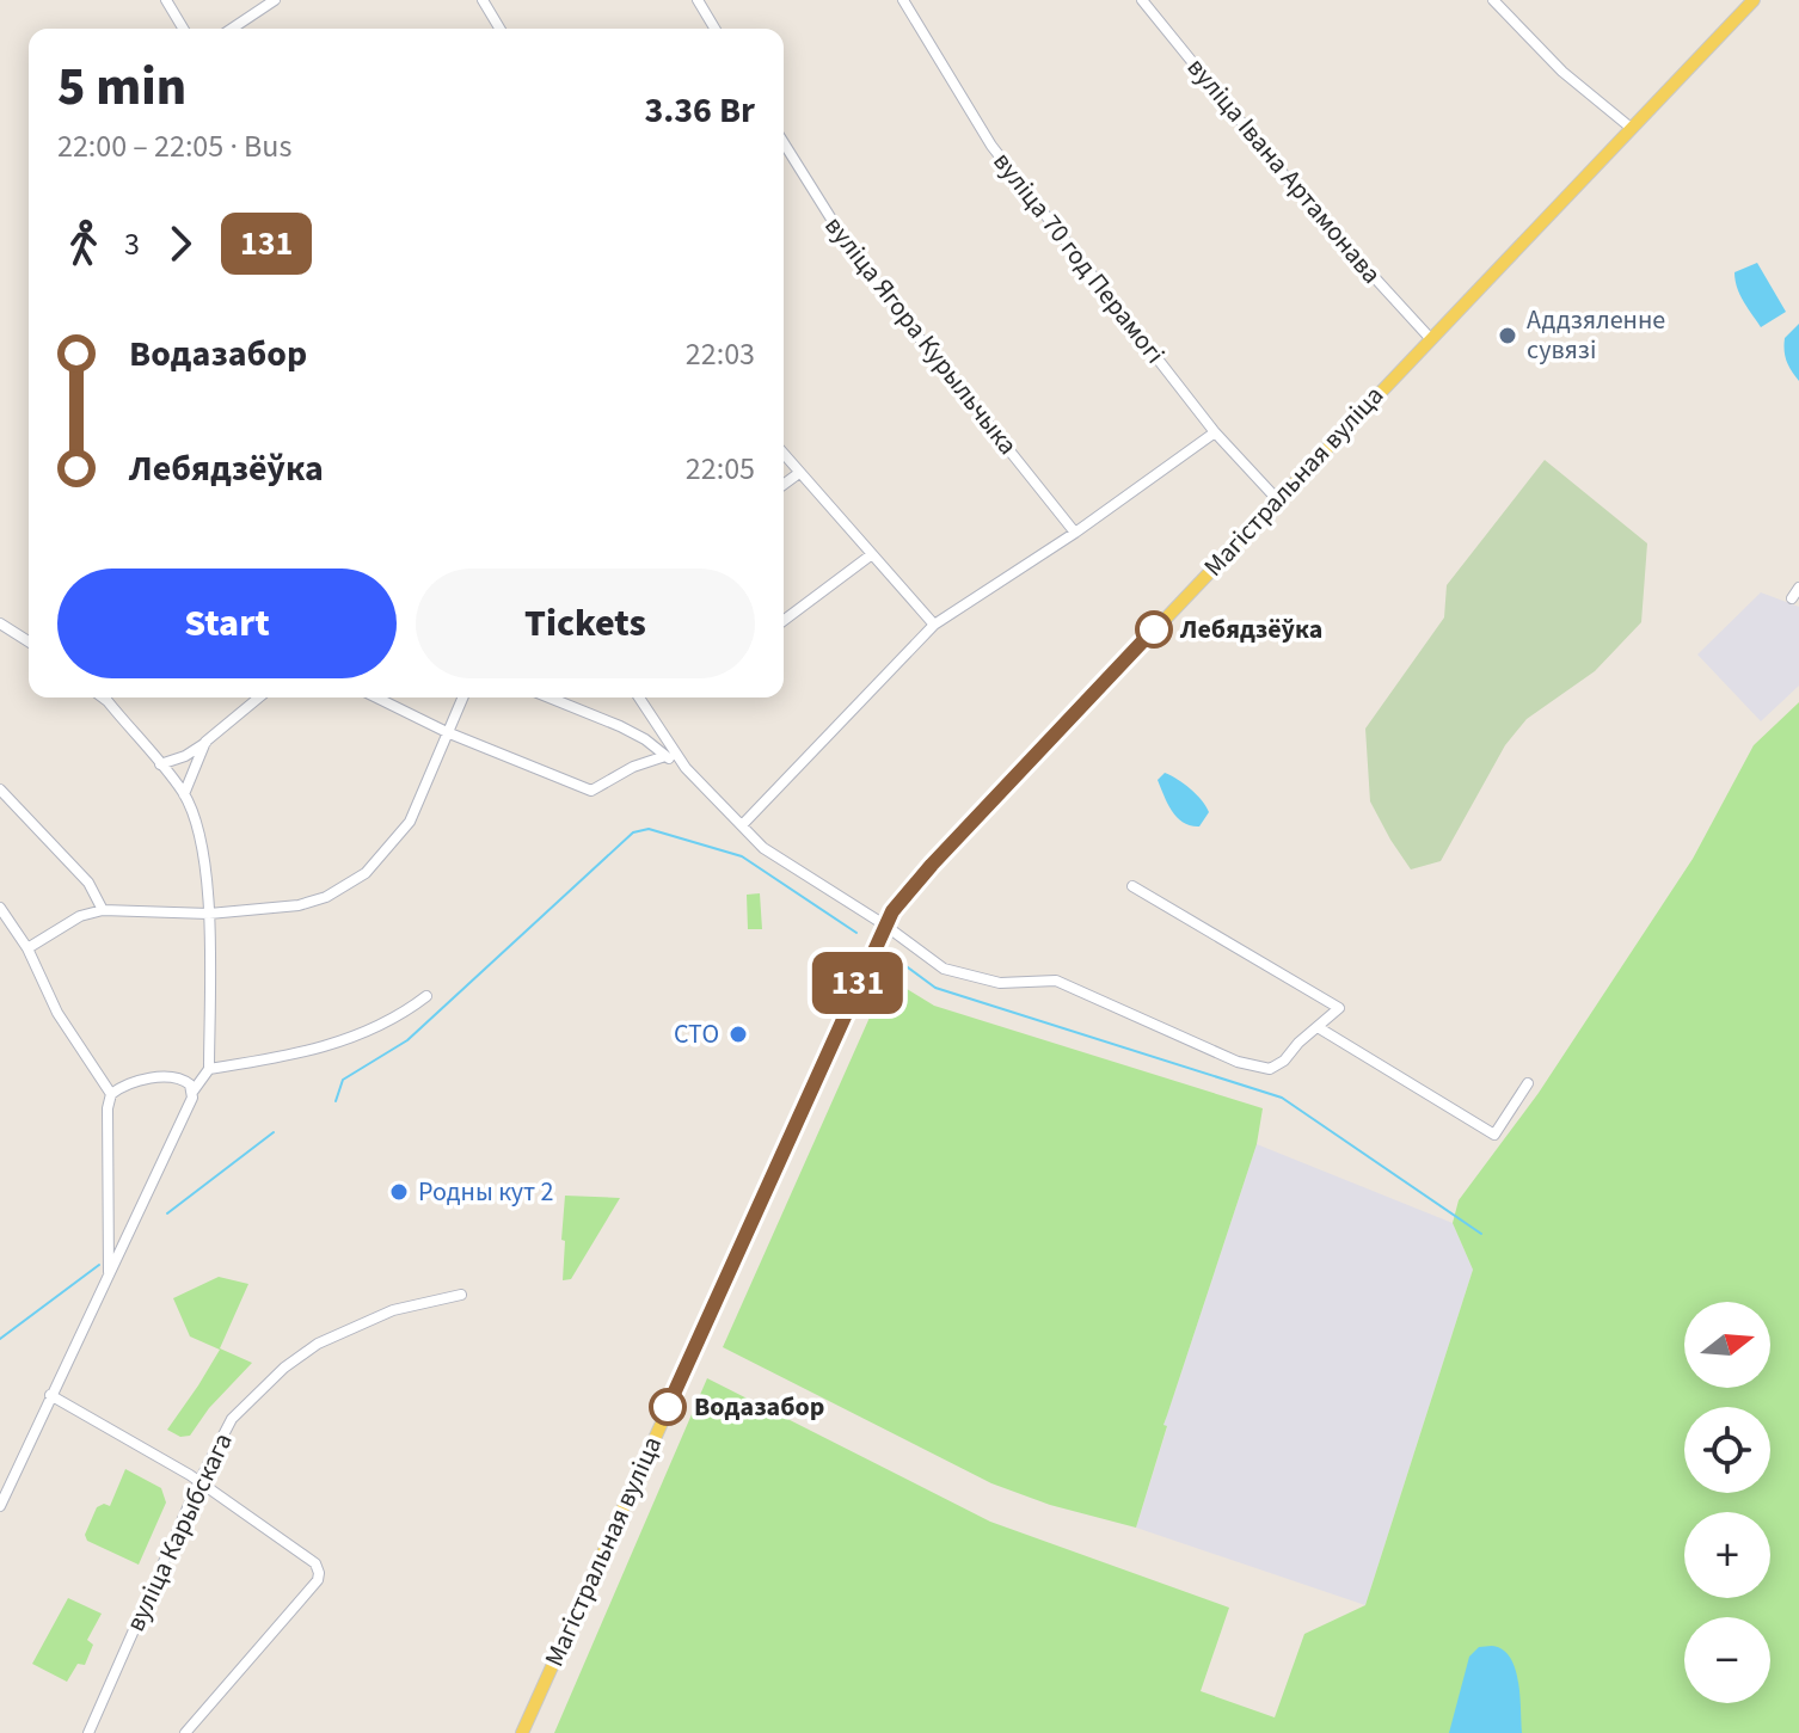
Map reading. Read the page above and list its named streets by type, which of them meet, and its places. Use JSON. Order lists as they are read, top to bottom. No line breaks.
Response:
{"streets":{"main road":["Магістральная вуліца"],"street":["вуліца Івана Артамонава","вуліца 70 год Перамогі","вуліца Ягора Курыльчыка","вуліца Карыбскага"]},"crossings":[["вуліца Івана Артамонава","Магістральная вуліца"],["вуліца 70 год Перамогі","Магістральная вуліца"]],"places":["Аддзяленне сувязі","Лебядзёўка","СТО","Родны кут 2","Водазабор"],"lines":["bus line 131"],"north":"right","page":{"on_map":"131","heading":["5 min","22:00 – 22:05 · Bus","3.36 Br"],"legs":["3","131"],"list":[{"name":"Водазабор","value":"22:03"},{"name":"Лебядзёўка","value":"22:05"}],"buttons":["Start","Tickets"],"map_buttons":["+","−"]}}
